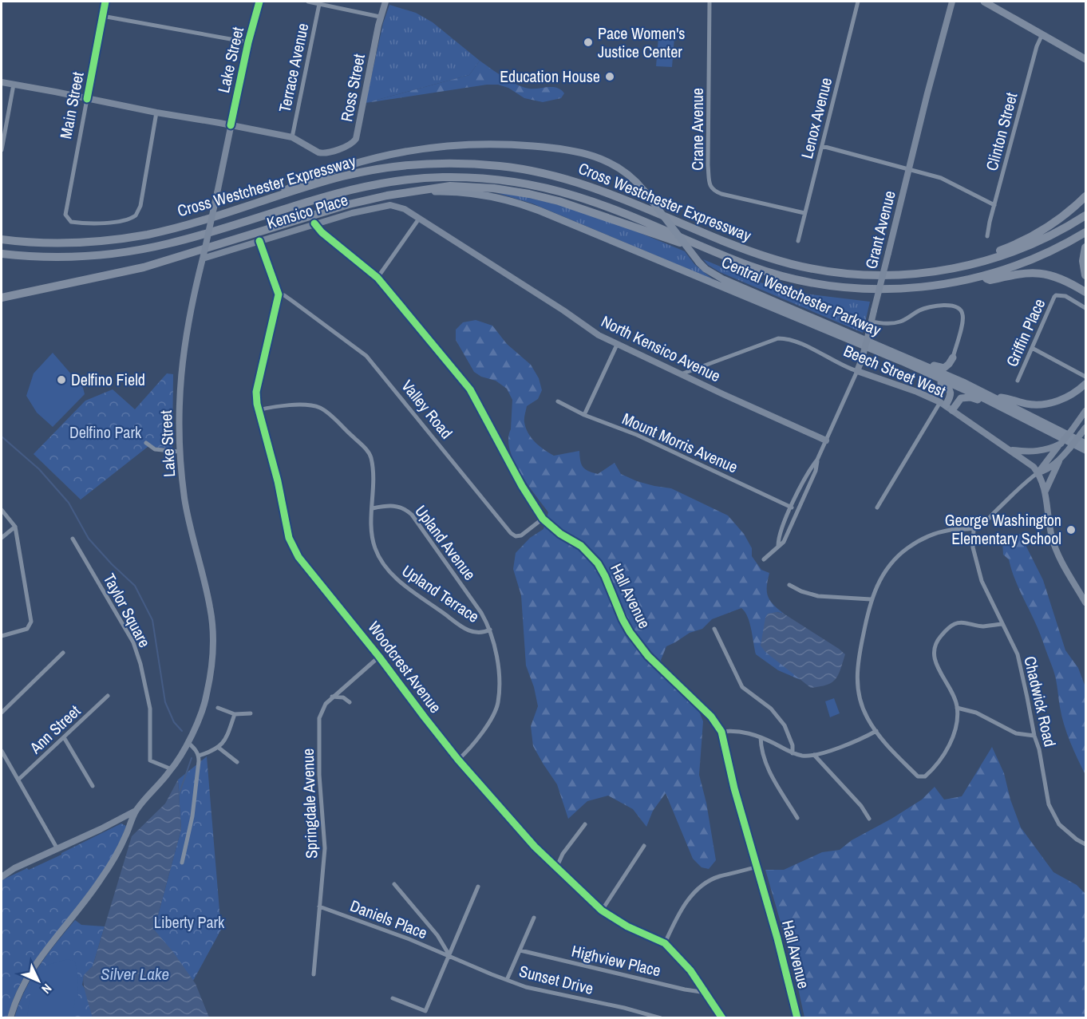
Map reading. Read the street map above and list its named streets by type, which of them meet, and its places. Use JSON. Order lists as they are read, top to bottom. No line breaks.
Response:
{"streets":{"highway":["Cross Westchester Expressway"],"main road":["Central Westchester Parkway"],"street":["Lake Street","Terrace Avenue","Ross Street","Main Street","Lenox Avenue","Crane Avenue","Clinton Street","Kensico Place","Grant Avenue","Griffin Place","North Kensico Avenue","Beech Street West","Valley Road","Mount Morris Avenue","Upland Avenue","Upland Terrace","Hall Avenue","Taylor Square","Woodcrest Avenue","Chadwick Road","Ann Street","Springdale Avenue","Daniels Place","Highview Place","Sunset Drive"]},"crossings":[["Lake Street","Kensico Place"],["Lake Street","Taylor Square"],["Terrace Avenue","Ross Street"],["Lenox Avenue","Crane Avenue"],["Cross Westchester Expressway","Central Westchester Parkway"],["Kensico Place","North Kensico Avenue"],["Kensico Place","Hall Avenue"],["Grant Avenue","North Kensico Avenue"],["Grant Avenue","Beech Street West"],["Grant Avenue","Mount Morris Avenue"],["North Kensico Avenue","Beech Street West"],["Valley Road","Hall Avenue"],["Valley Road","Woodcrest Avenue"],["Upland Avenue","Upland Terrace"],["Upland Avenue","Woodcrest Avenue"],["Woodcrest Avenue","Springdale Avenue"],["Woodcrest Avenue","Highview Place"],["Springdale Avenue","Daniels Place"],["Daniels Place","Sunset Drive"]],"water":["Silver Lake"],"parks":["Delfino Park","Liberty Park"],"places":["Pace Women's Justice Center","Education House","Delfino Field","George Washington Elementary School"],"north":"bottom right"}
